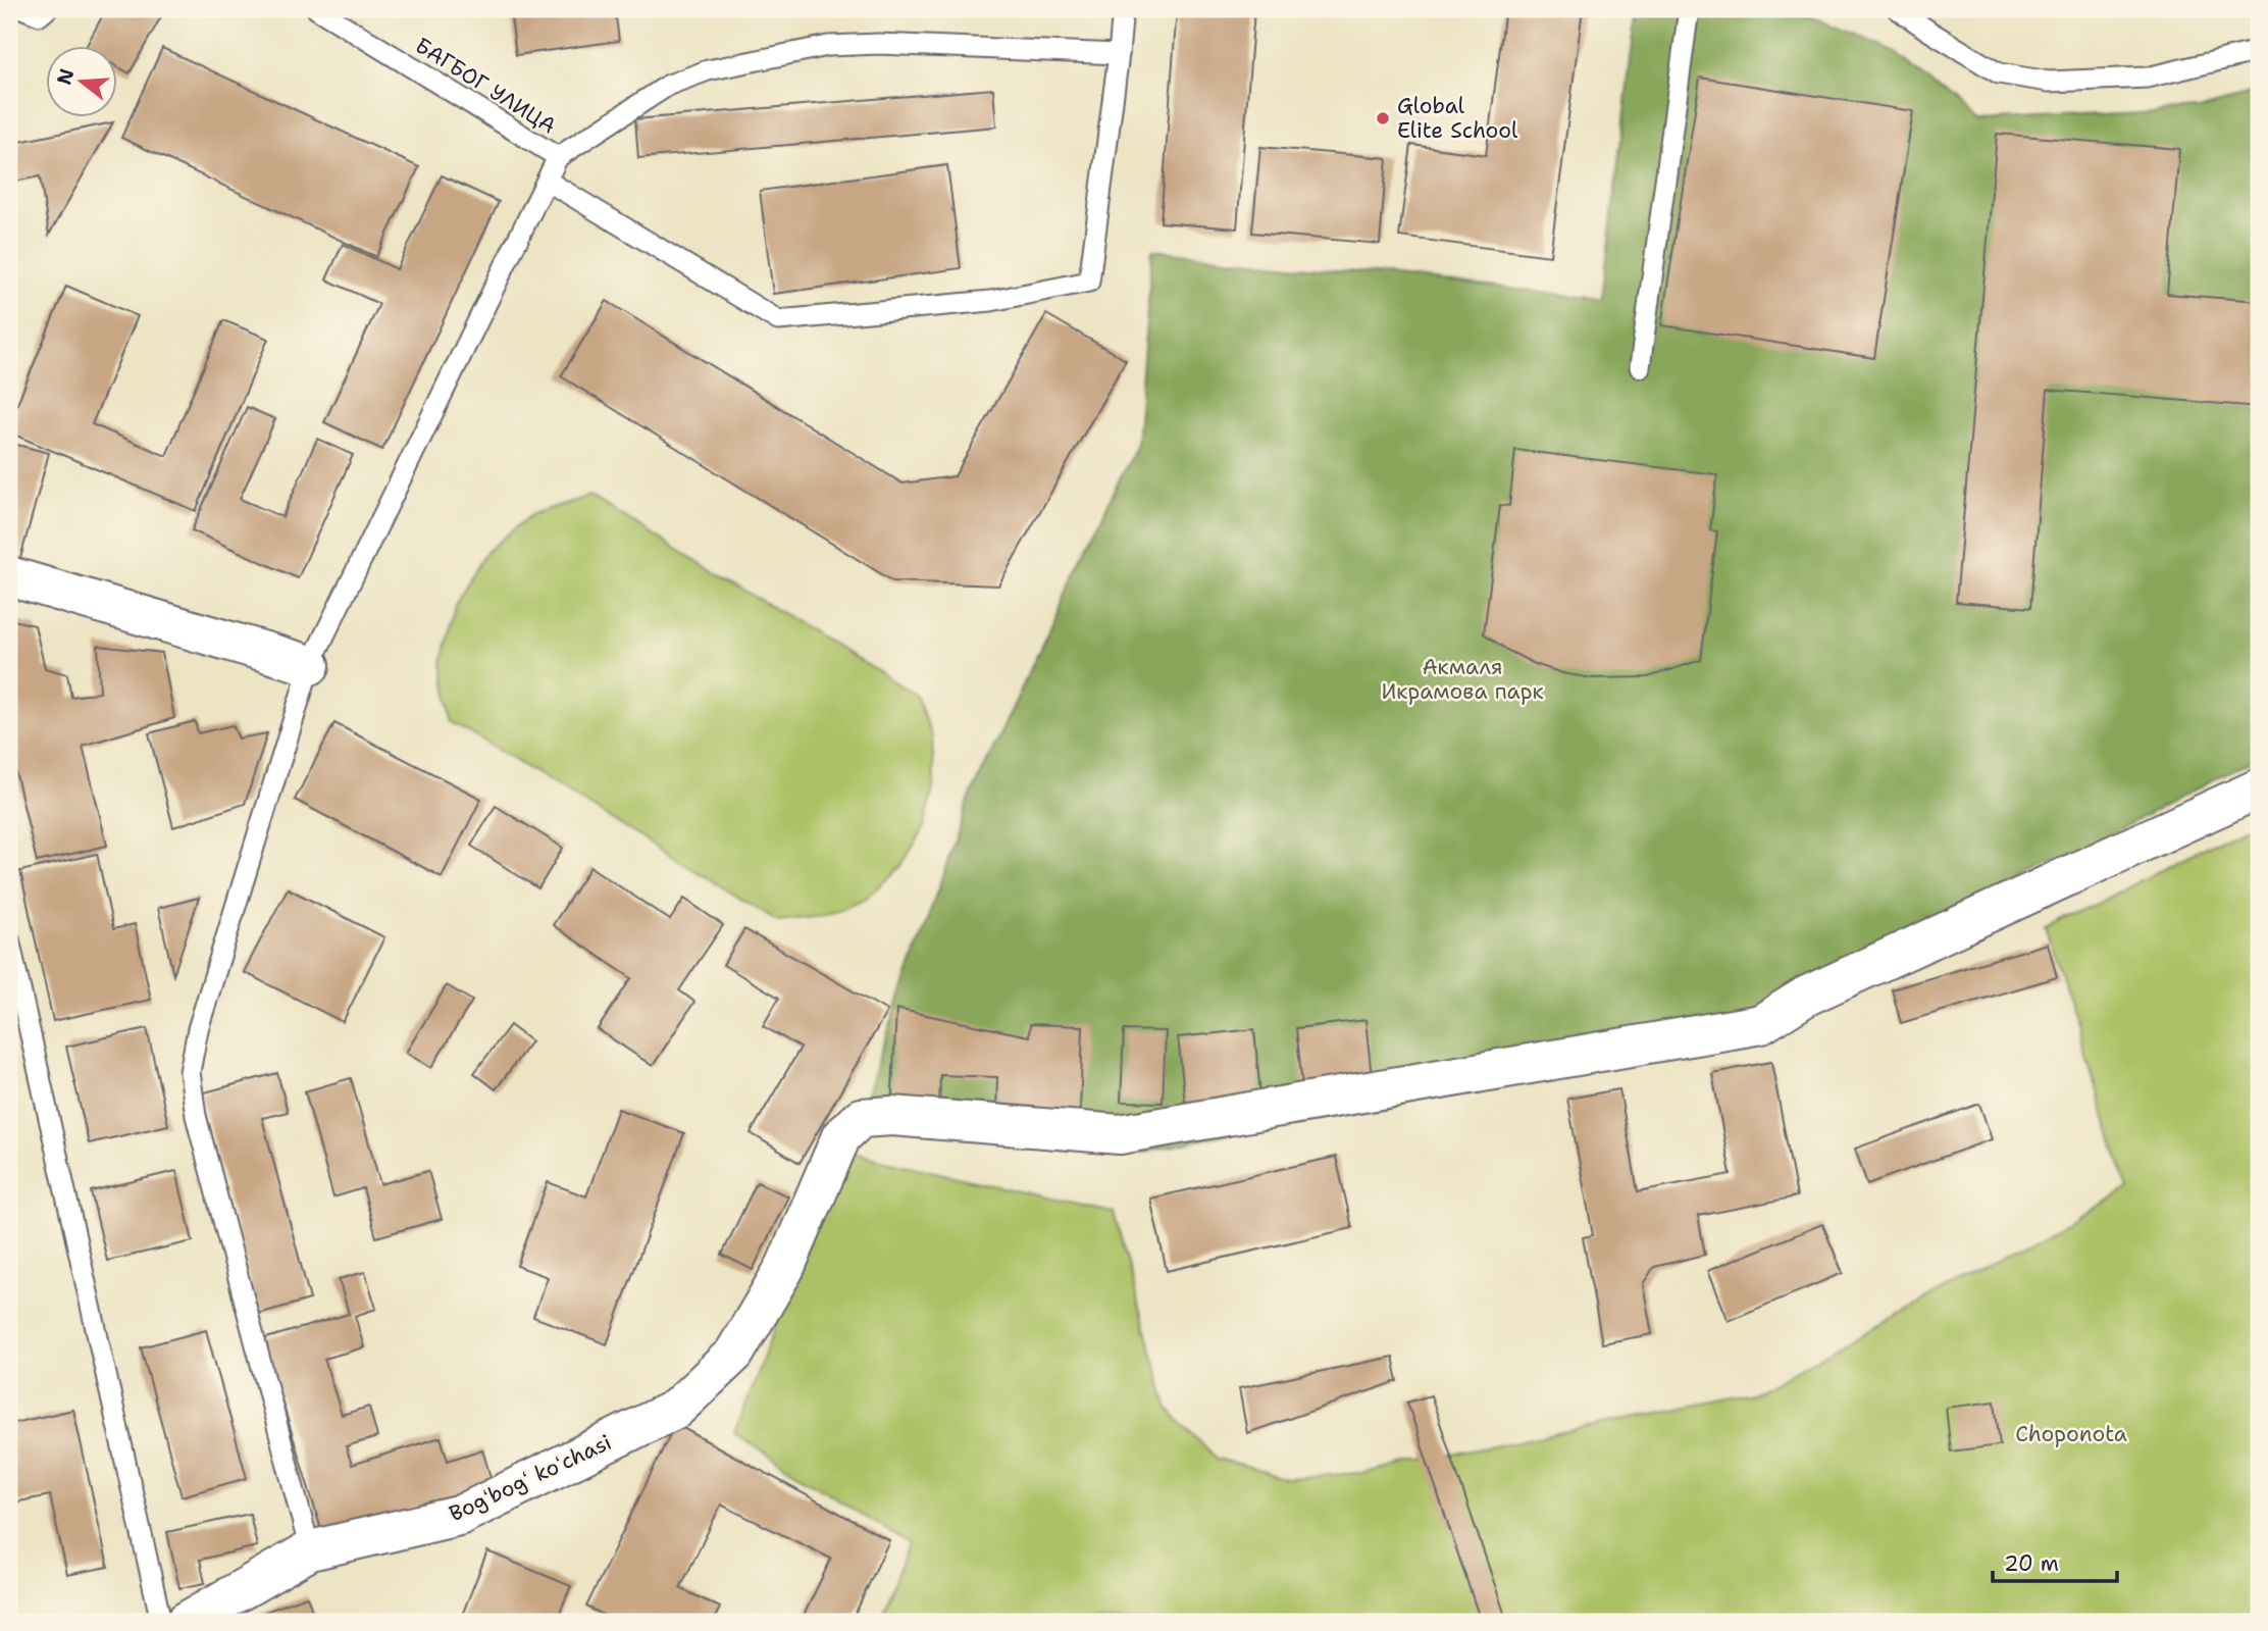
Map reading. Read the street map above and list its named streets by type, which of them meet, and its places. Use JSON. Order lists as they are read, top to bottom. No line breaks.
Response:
{"streets":{"street":["Bogʻbogʻ koʻchasi"],"lane":["БАГБОГ УЛИЦА"]},"parks":["Акмаля Икрамова парк","Choponota"],"places":["Global Elite School"],"scale_bar":"20 m","north":"left"}
